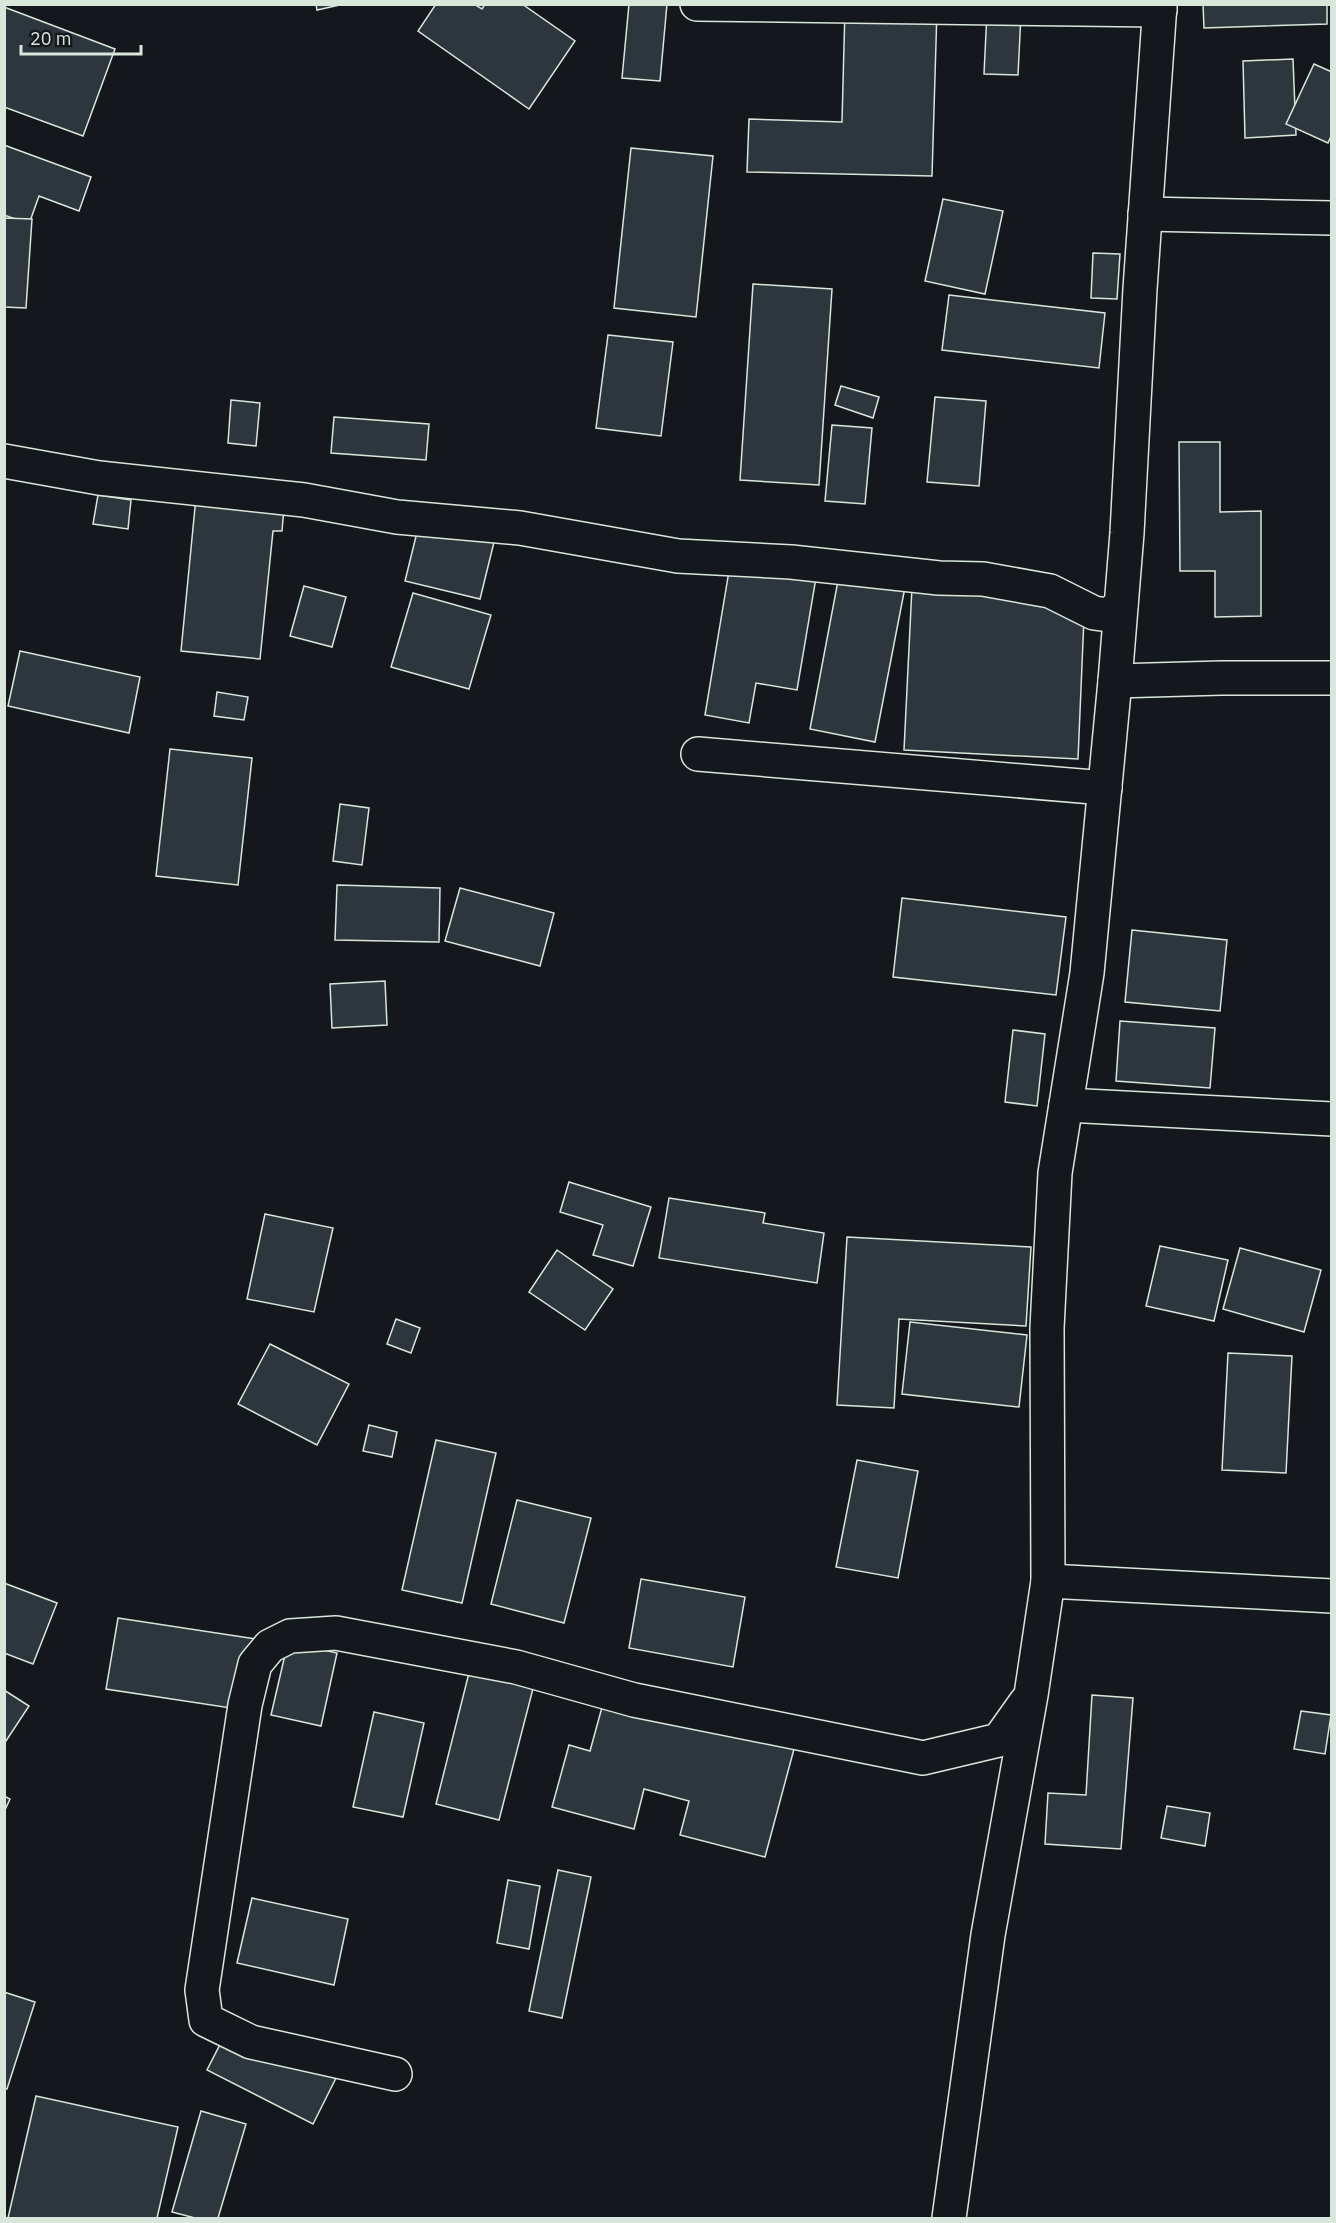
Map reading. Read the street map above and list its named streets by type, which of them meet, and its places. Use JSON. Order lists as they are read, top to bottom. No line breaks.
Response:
{"scale_bar":"20 m"}
